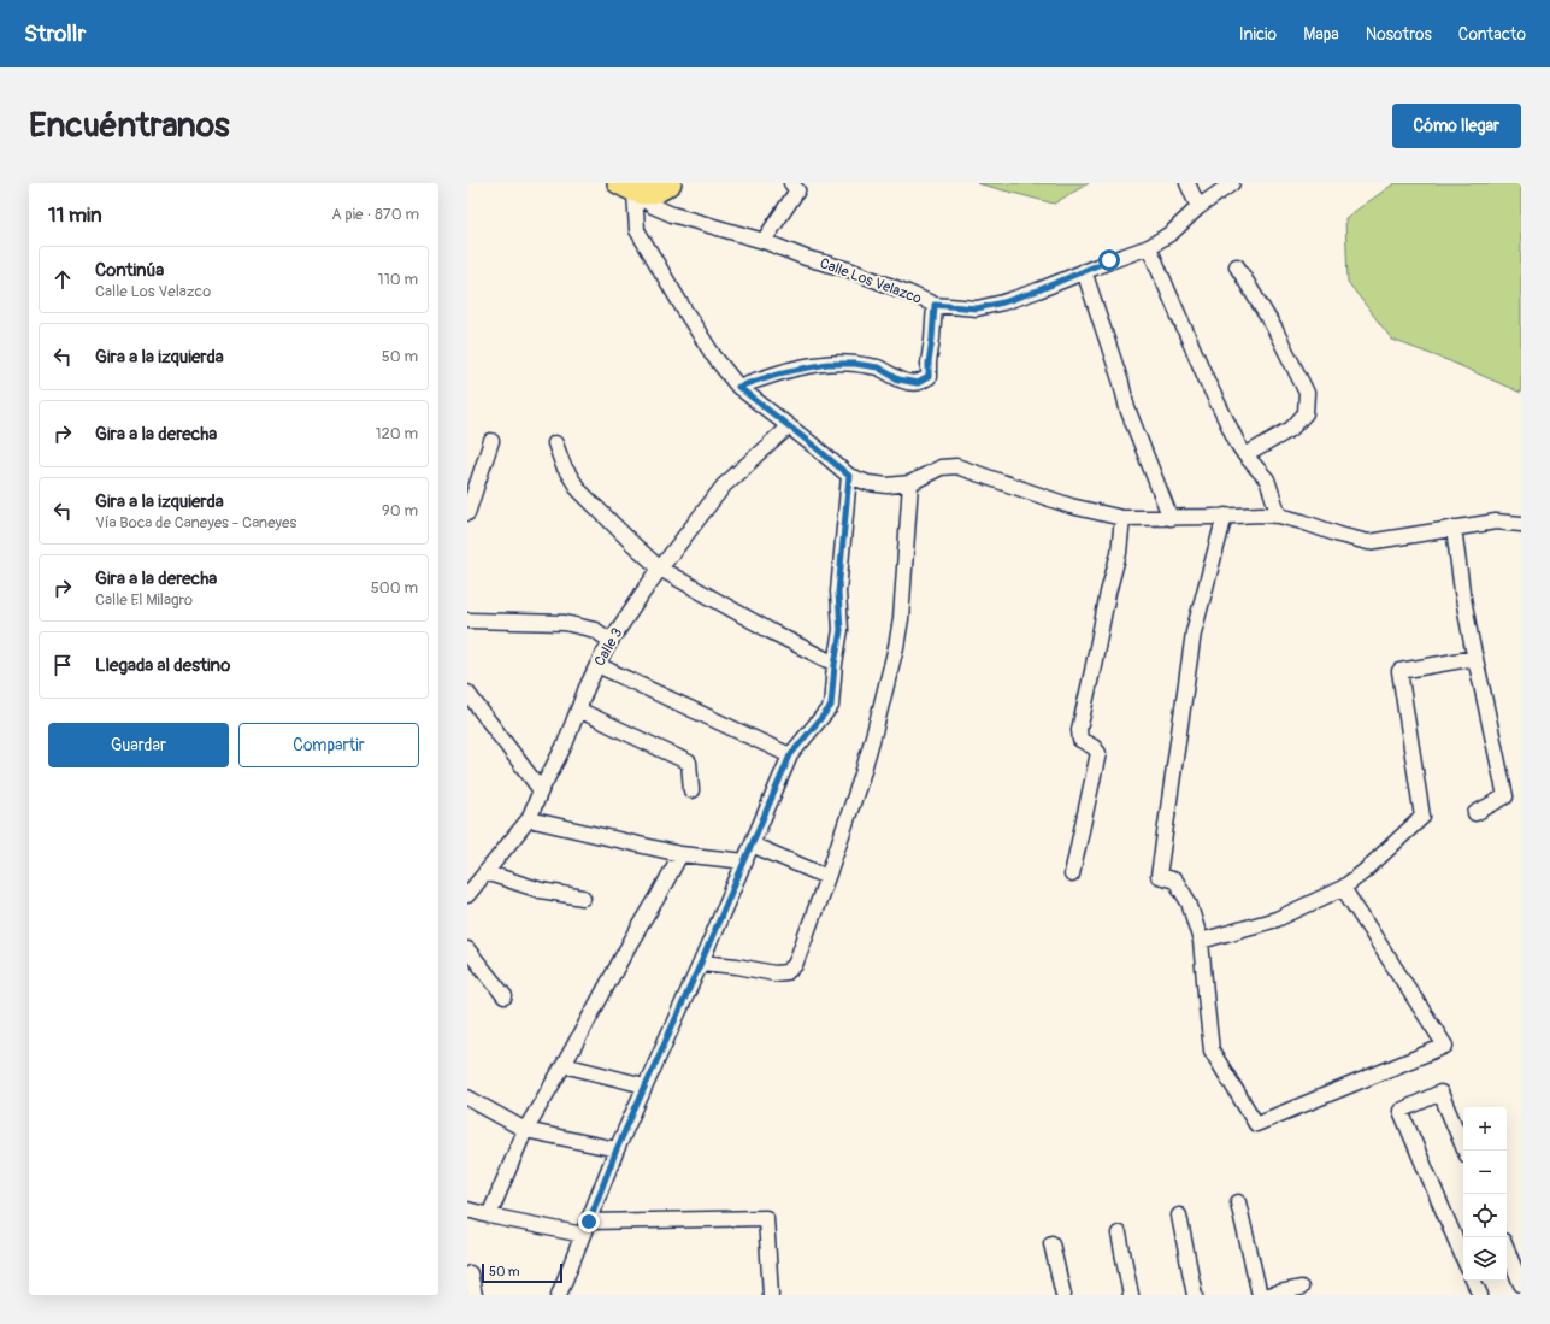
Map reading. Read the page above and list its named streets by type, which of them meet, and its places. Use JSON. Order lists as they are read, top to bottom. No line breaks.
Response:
{"streets":{"street":["Calle Los Velazco","Calle 3"]},"scale_bar":"50 m","page":{"header":"Strollr","nav":["Inicio","Mapa","Nosotros","Contacto"],"buttons":["Cómo llegar",["Guardar","Compartir"]],"title":"Encuéntranos","heading":["11 min","A pie · 870 m"],"list":[["Continúa","Calle Los Velazco","110 m"],["Gira a la izquierda","50 m"],["Gira a la derecha","120 m"],["Gira a la izquierda","Vía Boca de Caneyes - Caneyes","90 m"],["Gira a la derecha","Calle El Milagro","500 m"],"Llegada al destino"],"map_buttons":["+","−"],"scale":"50 m"}}
